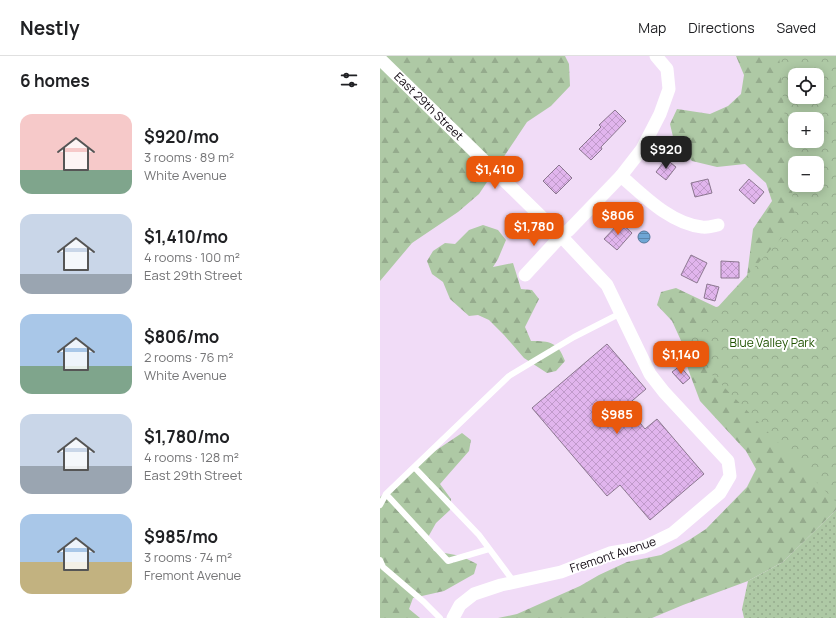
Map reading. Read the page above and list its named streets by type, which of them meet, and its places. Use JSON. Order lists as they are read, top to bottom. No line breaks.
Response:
{"streets":{"street":["East 29th Street","Fremont Avenue"]},"crossings":[["East 29th Street","Fremont Avenue"]],"parks":["Blue Valley Park"],"page":{"header":"Nestly","nav":["Map","Directions","Saved"],"heading":"6 homes","map_buttons":["+","−"],"list":[{"name":"$920/mo","note":"3 rooms · 89 m² · White Avenue"},{"name":"$1,410/mo","note":"4 rooms · 100 m² · East 29th Street"},{"name":"$806/mo","note":"2 rooms · 76 m² · White Avenue"},{"name":"$1,780/mo","note":"4 rooms · 128 m² · East 29th Street"},{"name":"$985/mo","note":"3 rooms · 74 m² · Fremont Avenue"}],"price":["$920","$1,410","$806","$1,780","$1,140","$985"]}}
